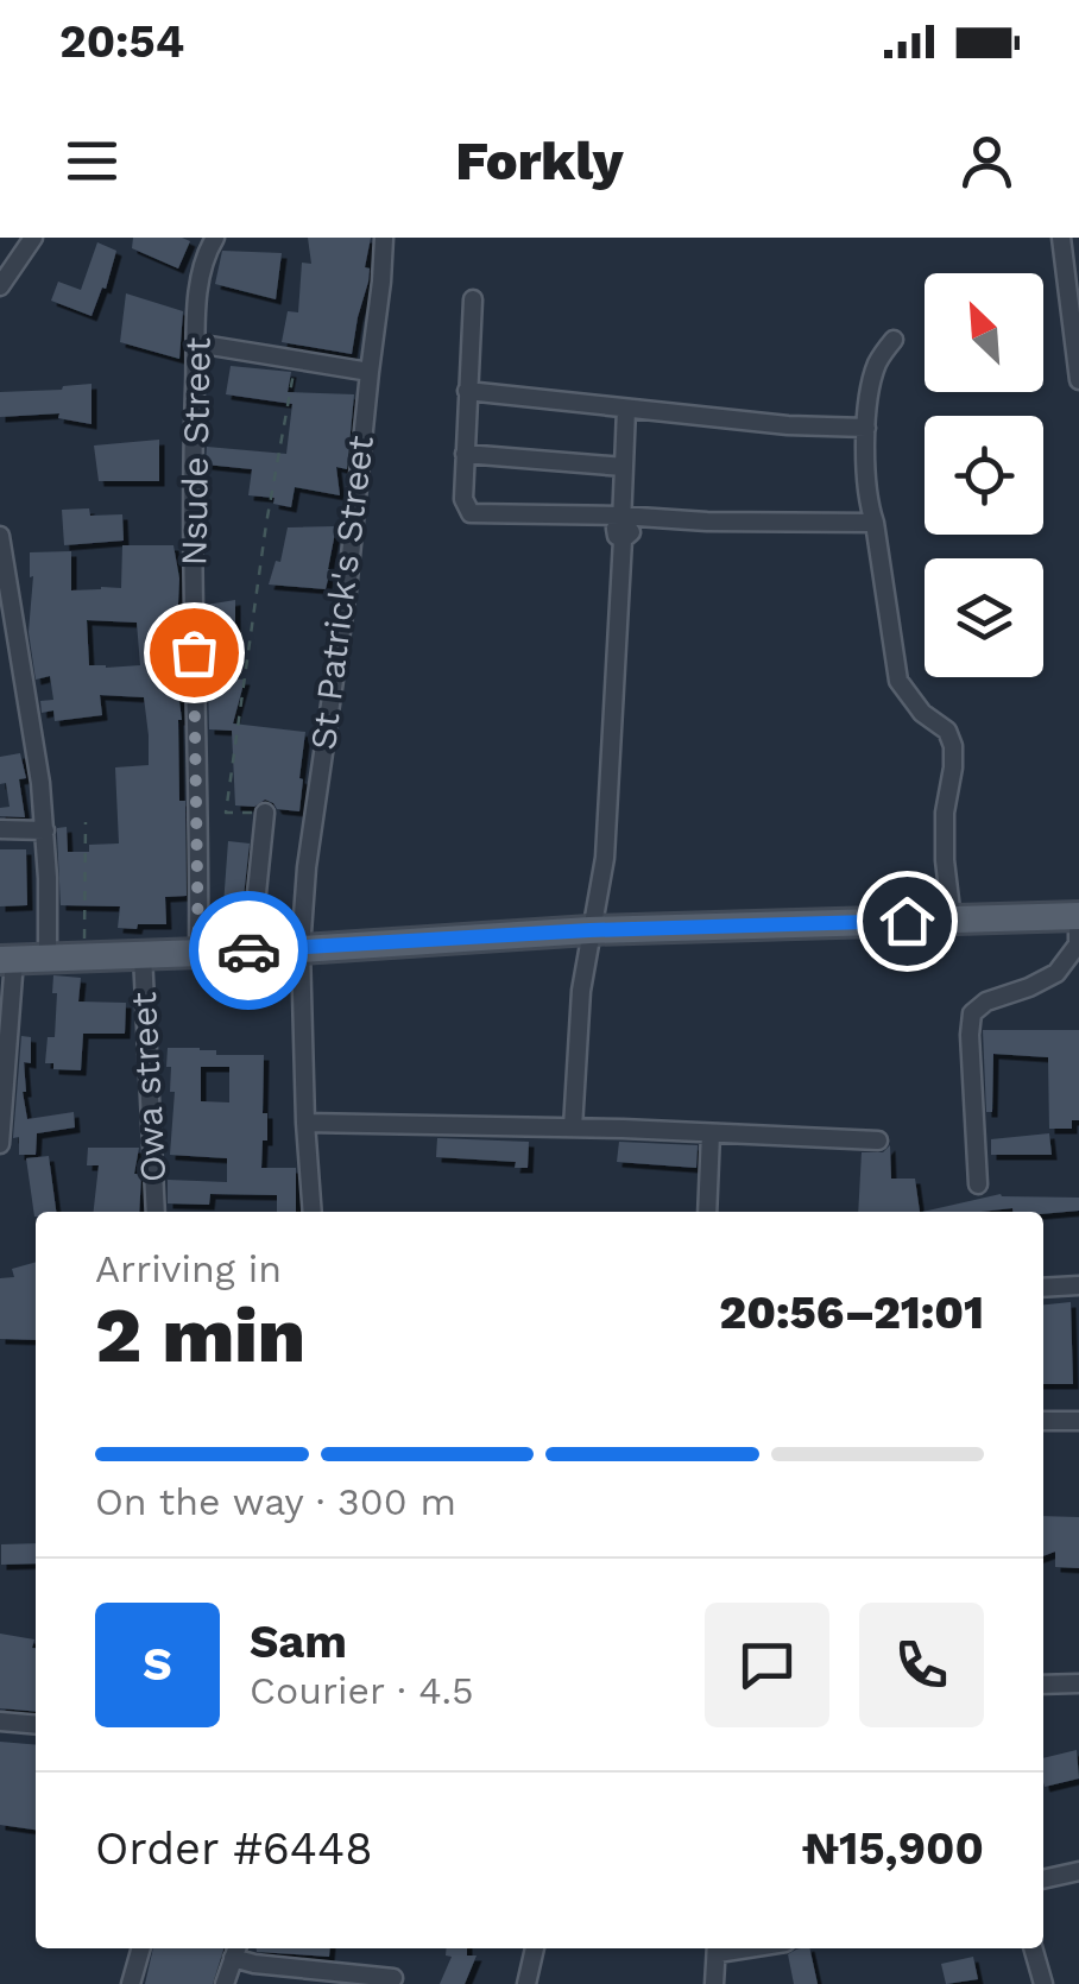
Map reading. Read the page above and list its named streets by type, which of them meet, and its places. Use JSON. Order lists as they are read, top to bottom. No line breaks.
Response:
{"streets":{"street":["Nsude Street","St Patrick's Street","Owa street"]},"north":"top left","page":{"status":"20:54","header":"Forkly","heading":["2 min","Arriving in","20:56–21:01"],"panel":["Sam","Courier · 4.5","Order #6448","₦15,900"],"bar":"On the way · 300 m","round":"S"}}
